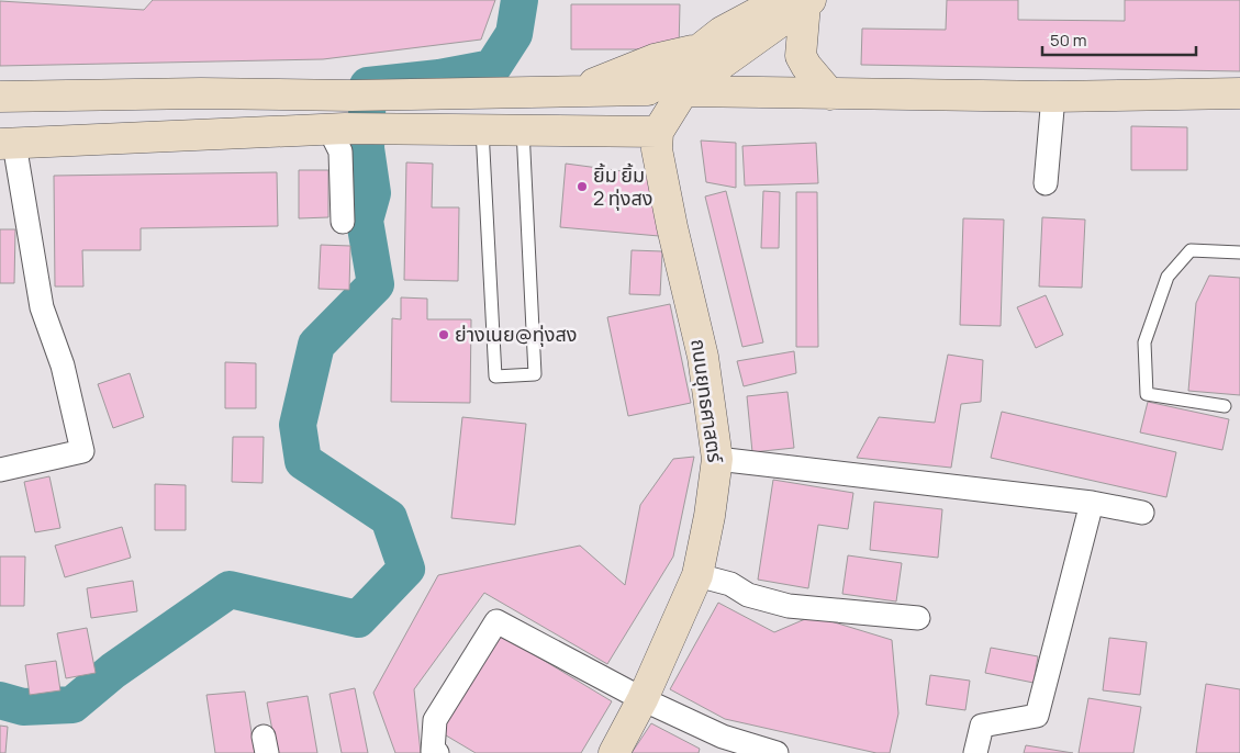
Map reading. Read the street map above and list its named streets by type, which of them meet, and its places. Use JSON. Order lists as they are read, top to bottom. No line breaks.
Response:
{"streets":{"main road":["ถนนยุทธศาสตร์"]},"places":["ยิ้ม ยิ้ม 2 ทุ่งสง","ย่างเนย@ทุ่งสง"],"scale_bar":"50 m"}
